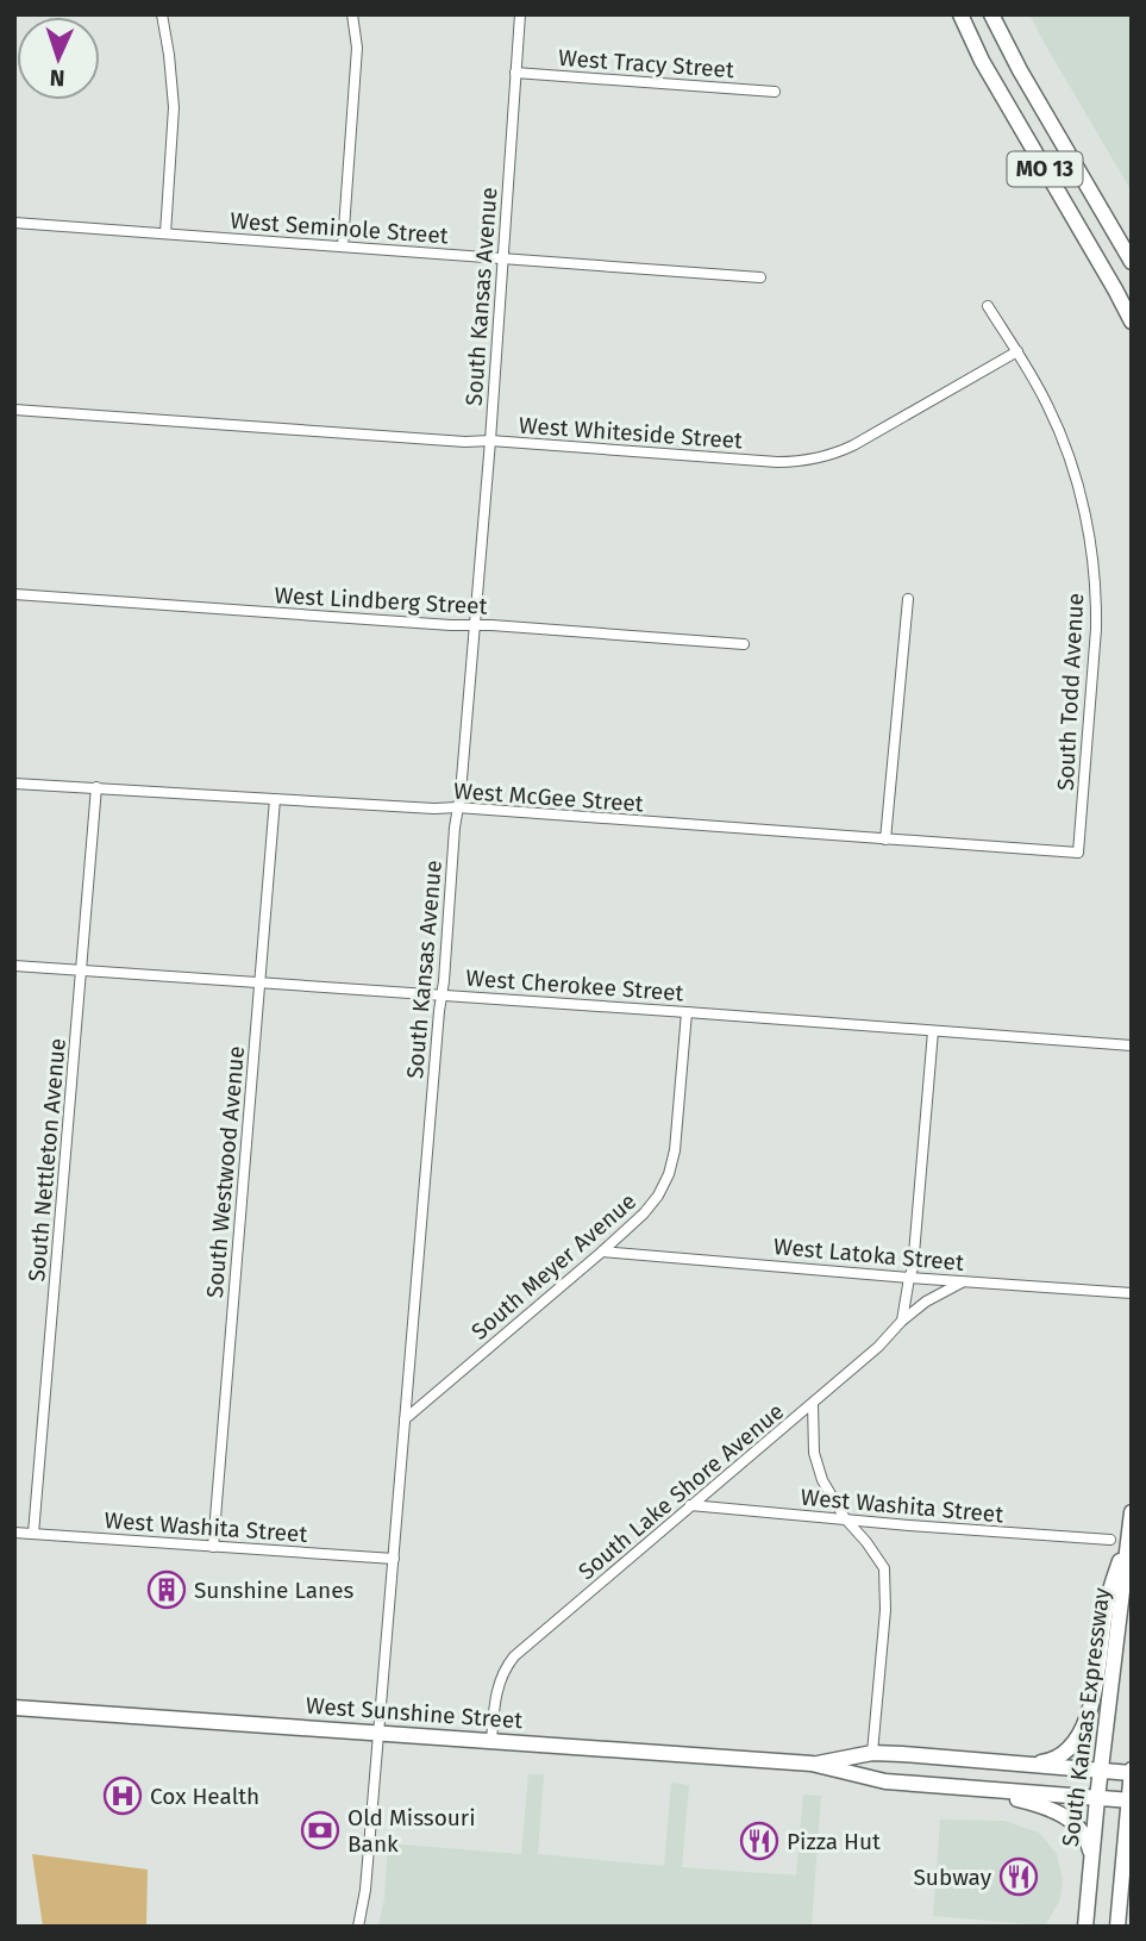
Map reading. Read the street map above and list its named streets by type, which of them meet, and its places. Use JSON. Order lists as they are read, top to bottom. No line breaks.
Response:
{"streets":{"main road":["MO 13","West Sunshine Street","South Kansas Expressway"],"street":["West Tracy Street","West Seminole Street","South Kansas Avenue","West Whiteside Street","West Lindberg Street","South Todd Avenue","West McGee Street","West Cherokee Street","South Nettleton Avenue","South Westwood Avenue","West Latoka Street","South Meyer Avenue","South Lake Shore Avenue","West Washita Street"]},"crossings":[["West Tracy Street","South Kansas Avenue"],["West Seminole Street","South Kansas Avenue"],["South Kansas Avenue","West Whiteside Street"],["South Kansas Avenue","West Lindberg Street"],["South Kansas Avenue","West McGee Street"],["South Kansas Avenue","West Cherokee Street"],["South Kansas Avenue","South Meyer Avenue"],["South Kansas Avenue","West Washita Street"],["South Kansas Avenue","West Sunshine Street"],["West Whiteside Street","South Todd Avenue"],["South Todd Avenue","West McGee Street"],["West McGee Street","South Nettleton Avenue"],["West McGee Street","South Westwood Avenue"],["West Cherokee Street","South Nettleton Avenue"],["West Cherokee Street","South Westwood Avenue"],["West Cherokee Street","South Meyer Avenue"],["South Nettleton Avenue","West Washita Street"],["South Westwood Avenue","West Washita Street"],["West Latoka Street","South Meyer Avenue"],["West Latoka Street","South Lake Shore Avenue"],["South Lake Shore Avenue","West Washita Street"],["South Lake Shore Avenue","West Sunshine Street"],["West Sunshine Street","South Kansas Expressway"]],"places":{"building":["Sunshine Lanes"],"hospital":["Cox Health"],"bank":["Old Missouri Bank"],"restaurant":["Pizza Hut","Subway"]},"north":"bottom"}
